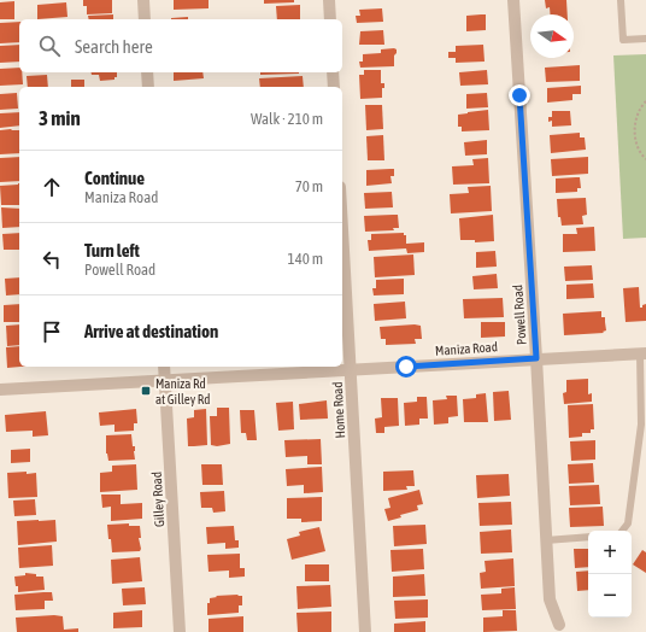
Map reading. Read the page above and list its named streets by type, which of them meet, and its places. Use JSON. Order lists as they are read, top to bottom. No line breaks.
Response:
{"streets":{"street":["Powell Road","Maniza Road","Home Road","Gilley Road"]},"crossings":[["Powell Road","Maniza Road"],["Maniza Road","Home Road"],["Maniza Road","Gilley Road"]],"places":{"transit":["Maniza Rd at Gilley Rd"]},"north":"right","page":{"search":"Search here","heading":["3 min","Walk · 210 m"],"list":[["Continue","Maniza Road","70 m"],["Turn left","Powell Road","140 m"],"Arrive at destination"],"map_buttons":["+","−"]}}
